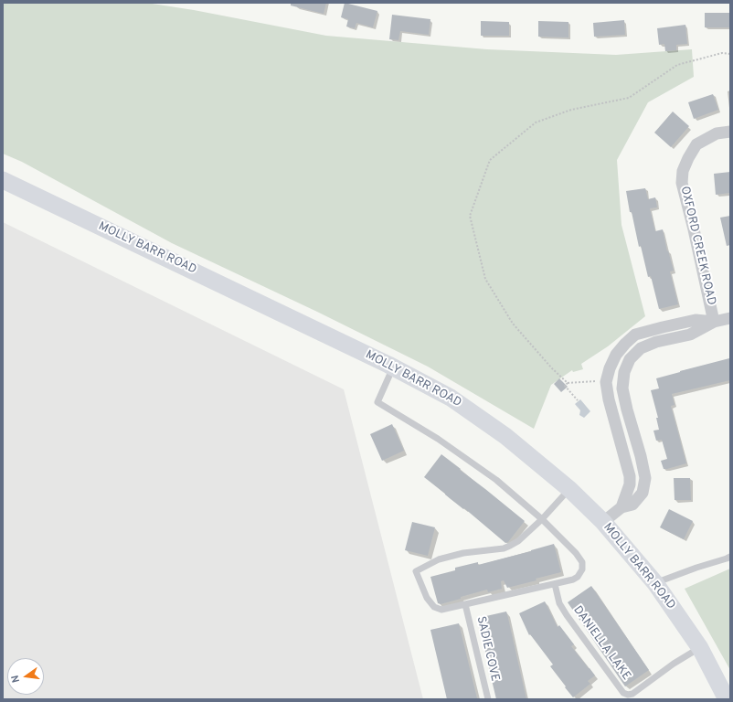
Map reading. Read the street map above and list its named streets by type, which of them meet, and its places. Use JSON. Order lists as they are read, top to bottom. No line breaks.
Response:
{"streets":{"main road":["MOLLY BARR ROAD"],"street":["OXFORD CREEK ROAD"],"lane":["DANIELLA LAKE","SADIE COVE"]},"crossings":[["OXFORD CREEK ROAD","MOLLY BARR ROAD"],["MOLLY BARR ROAD","DANIELLA LAKE"]],"north":"left"}
